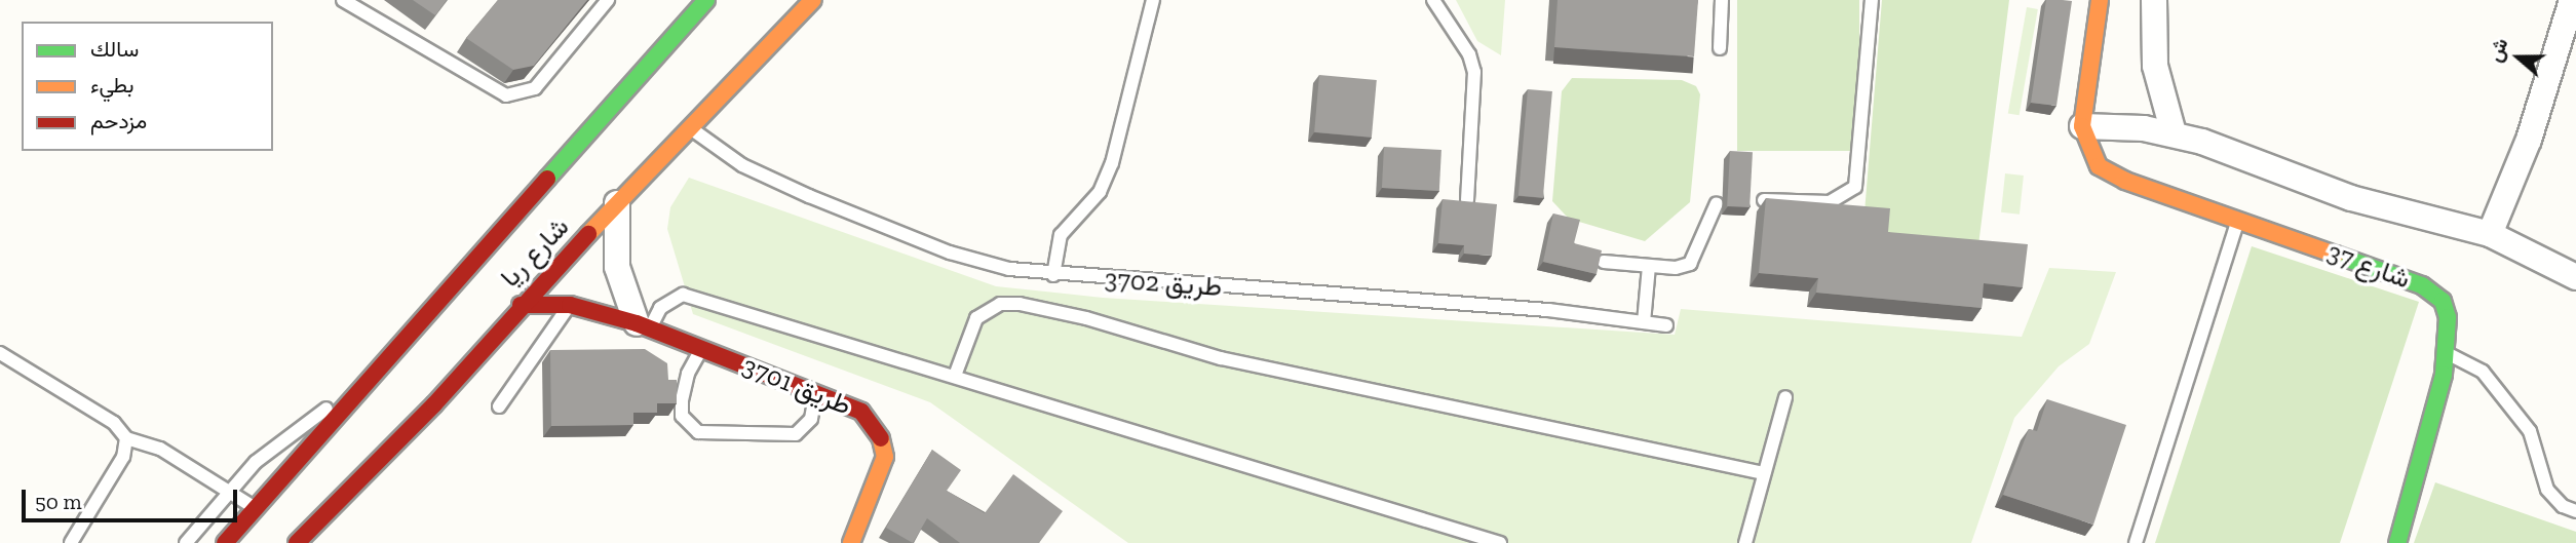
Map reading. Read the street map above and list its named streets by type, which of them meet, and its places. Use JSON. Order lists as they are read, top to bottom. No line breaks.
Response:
{"streets":{"main road":["شارع ريا","شارع 37","طريق 3701"],"lane":["طريق 3702"]},"crossings":[["شارع ريا","طريق 3702"],["شارع ريا","طريق 3701"]],"legend":["سالك","بطيء","مزدحم"],"scale_bar":"50 m","north":"left"}
